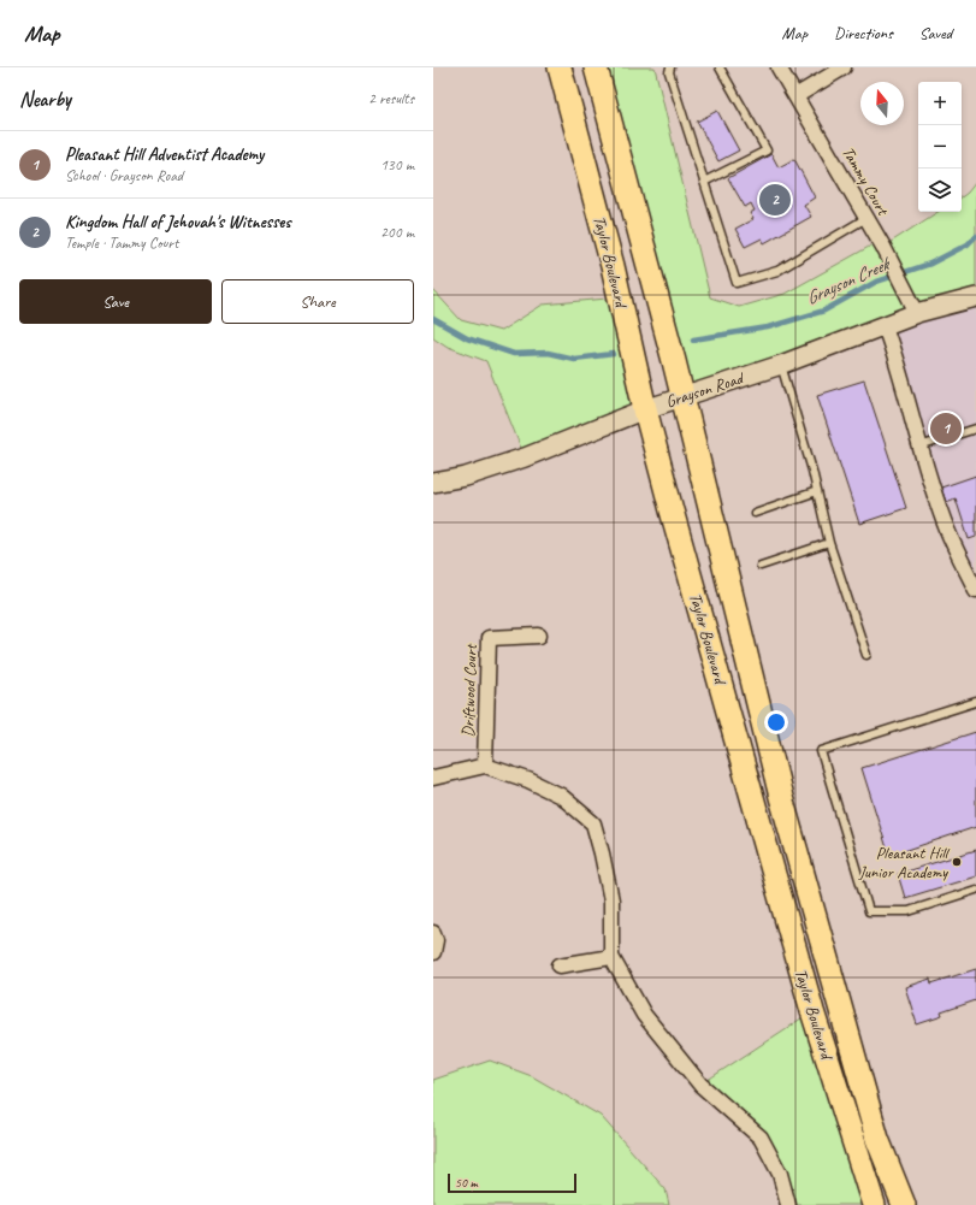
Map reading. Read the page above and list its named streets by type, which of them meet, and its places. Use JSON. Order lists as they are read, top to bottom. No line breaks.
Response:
{"streets":{"main road":["Taylor Boulevard"],"street":["Tammy Court","Grayson Road","Driftwood Court"]},"crossings":[["Tammy Court","Grayson Road"],["Taylor Boulevard","Grayson Road"]],"water":["Grayson Creek"],"places":["Pleasant Hill Junior Academy"],"scale_bar":"50 m","north":"top","page":{"header":"Map","nav":["Map","Directions","Saved"],"heading":["Nearby","2 results"],"map_buttons":["+","−"],"list":[{"mark":"1","name":"Pleasant Hill Adventist Academy","note":"School · Grayson Road","value":"130 m"},{"mark":"2","name":"Kingdom Hall of Jehovah's Witnesses","note":"Temple · Tammy Court","value":"200 m"}],"pins":["2","1"],"buttons":["Save","Share"],"scale":"50 m"}}
